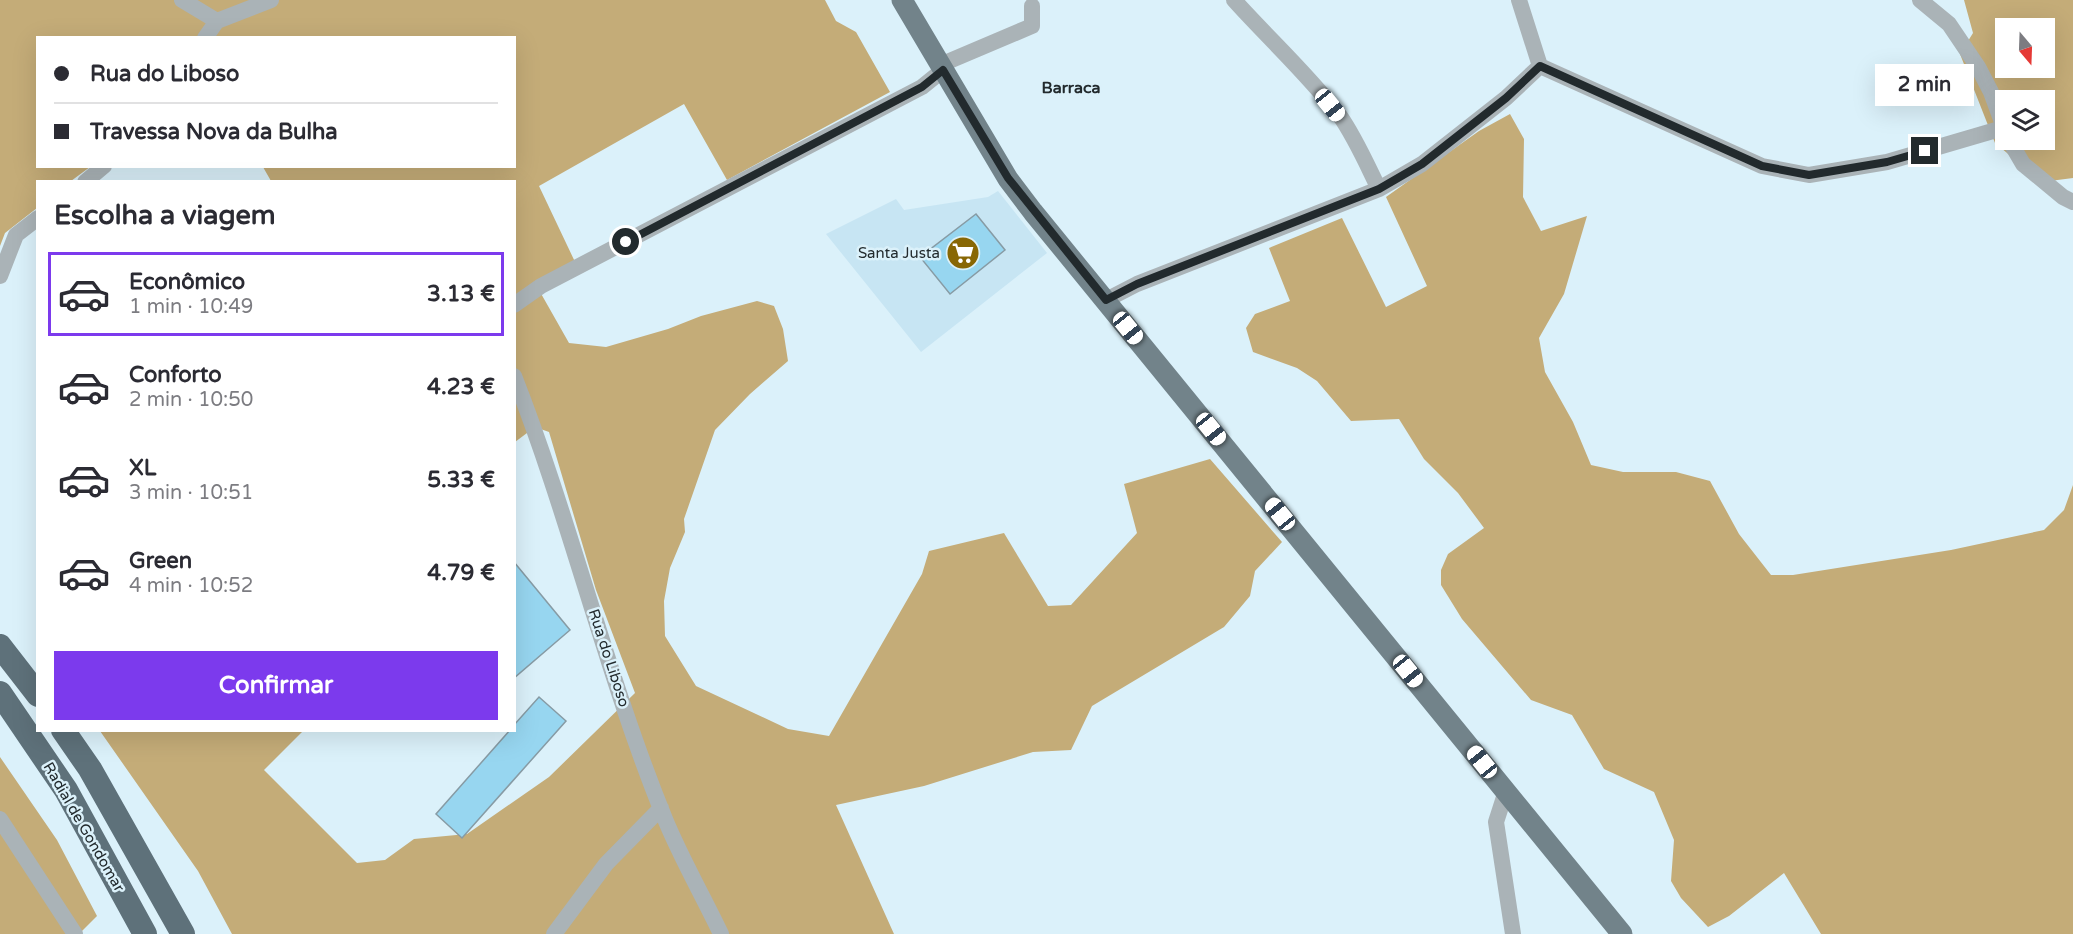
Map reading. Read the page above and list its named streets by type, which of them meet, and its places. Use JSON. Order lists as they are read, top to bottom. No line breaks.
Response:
{"streets":{"highway":["Radial de Gondomar"],"street":["Rua do Liboso"]},"districts":["Barraca"],"places":{"supermarket":["Santa Justa"]},"north":"bottom","page":{"banner":["Rua do Liboso","Travessa Nova da Bulha"],"bubble":"2 min","heading":"Escolha a viagem","list":[{"name":"Econômico","note":"1 min · 10:49","value":"3.13 €"},{"name":"Conforto","note":"2 min · 10:50","value":"4.23 €"},{"name":"XL","note":"3 min · 10:51","value":"5.33 €"},{"name":"Green","note":"4 min · 10:52","value":"4.79 €"}],"buttons":"Confirmar"}}
